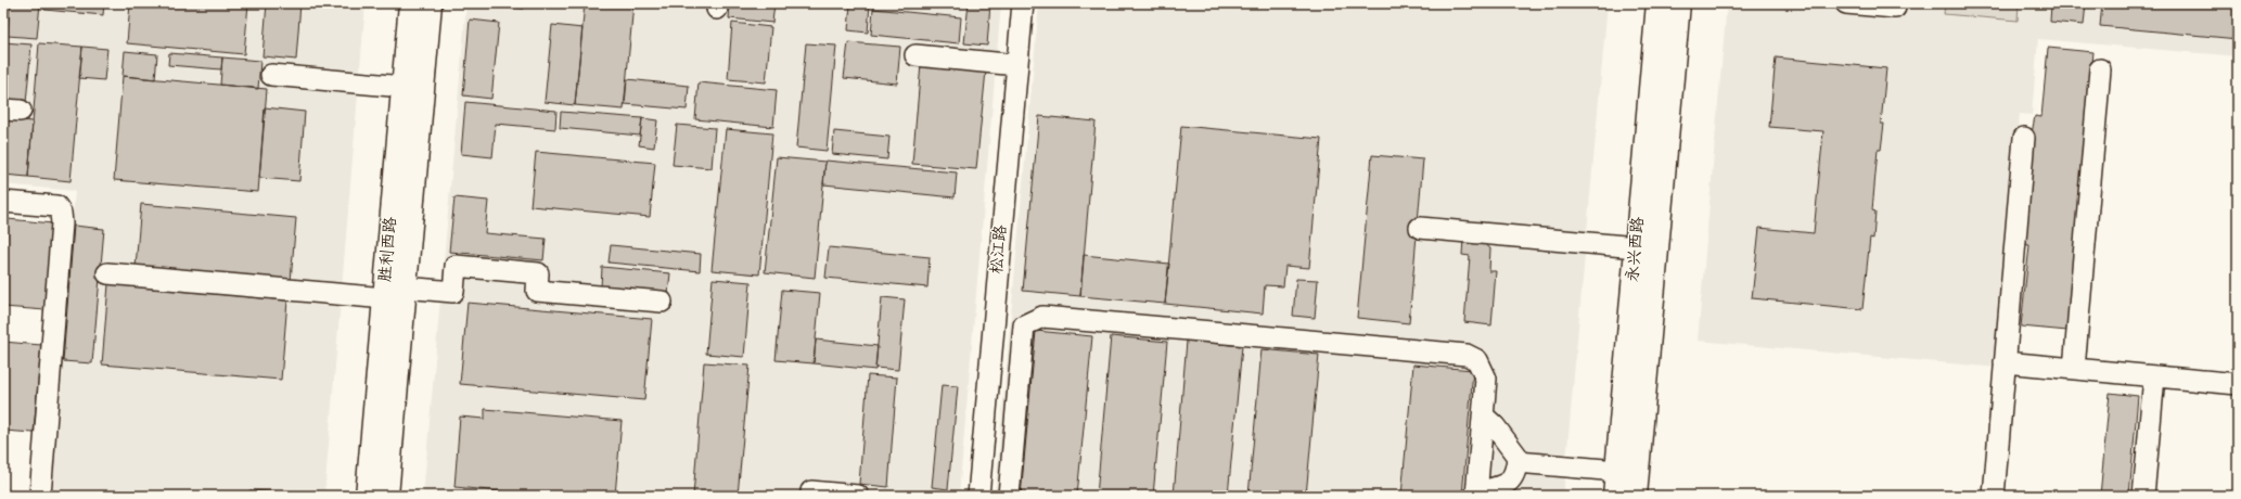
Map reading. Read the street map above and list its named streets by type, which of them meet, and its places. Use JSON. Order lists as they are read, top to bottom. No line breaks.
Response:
{"streets":{"main road":["胜利西路","永兴西路"],"street":["松江路"]}}
